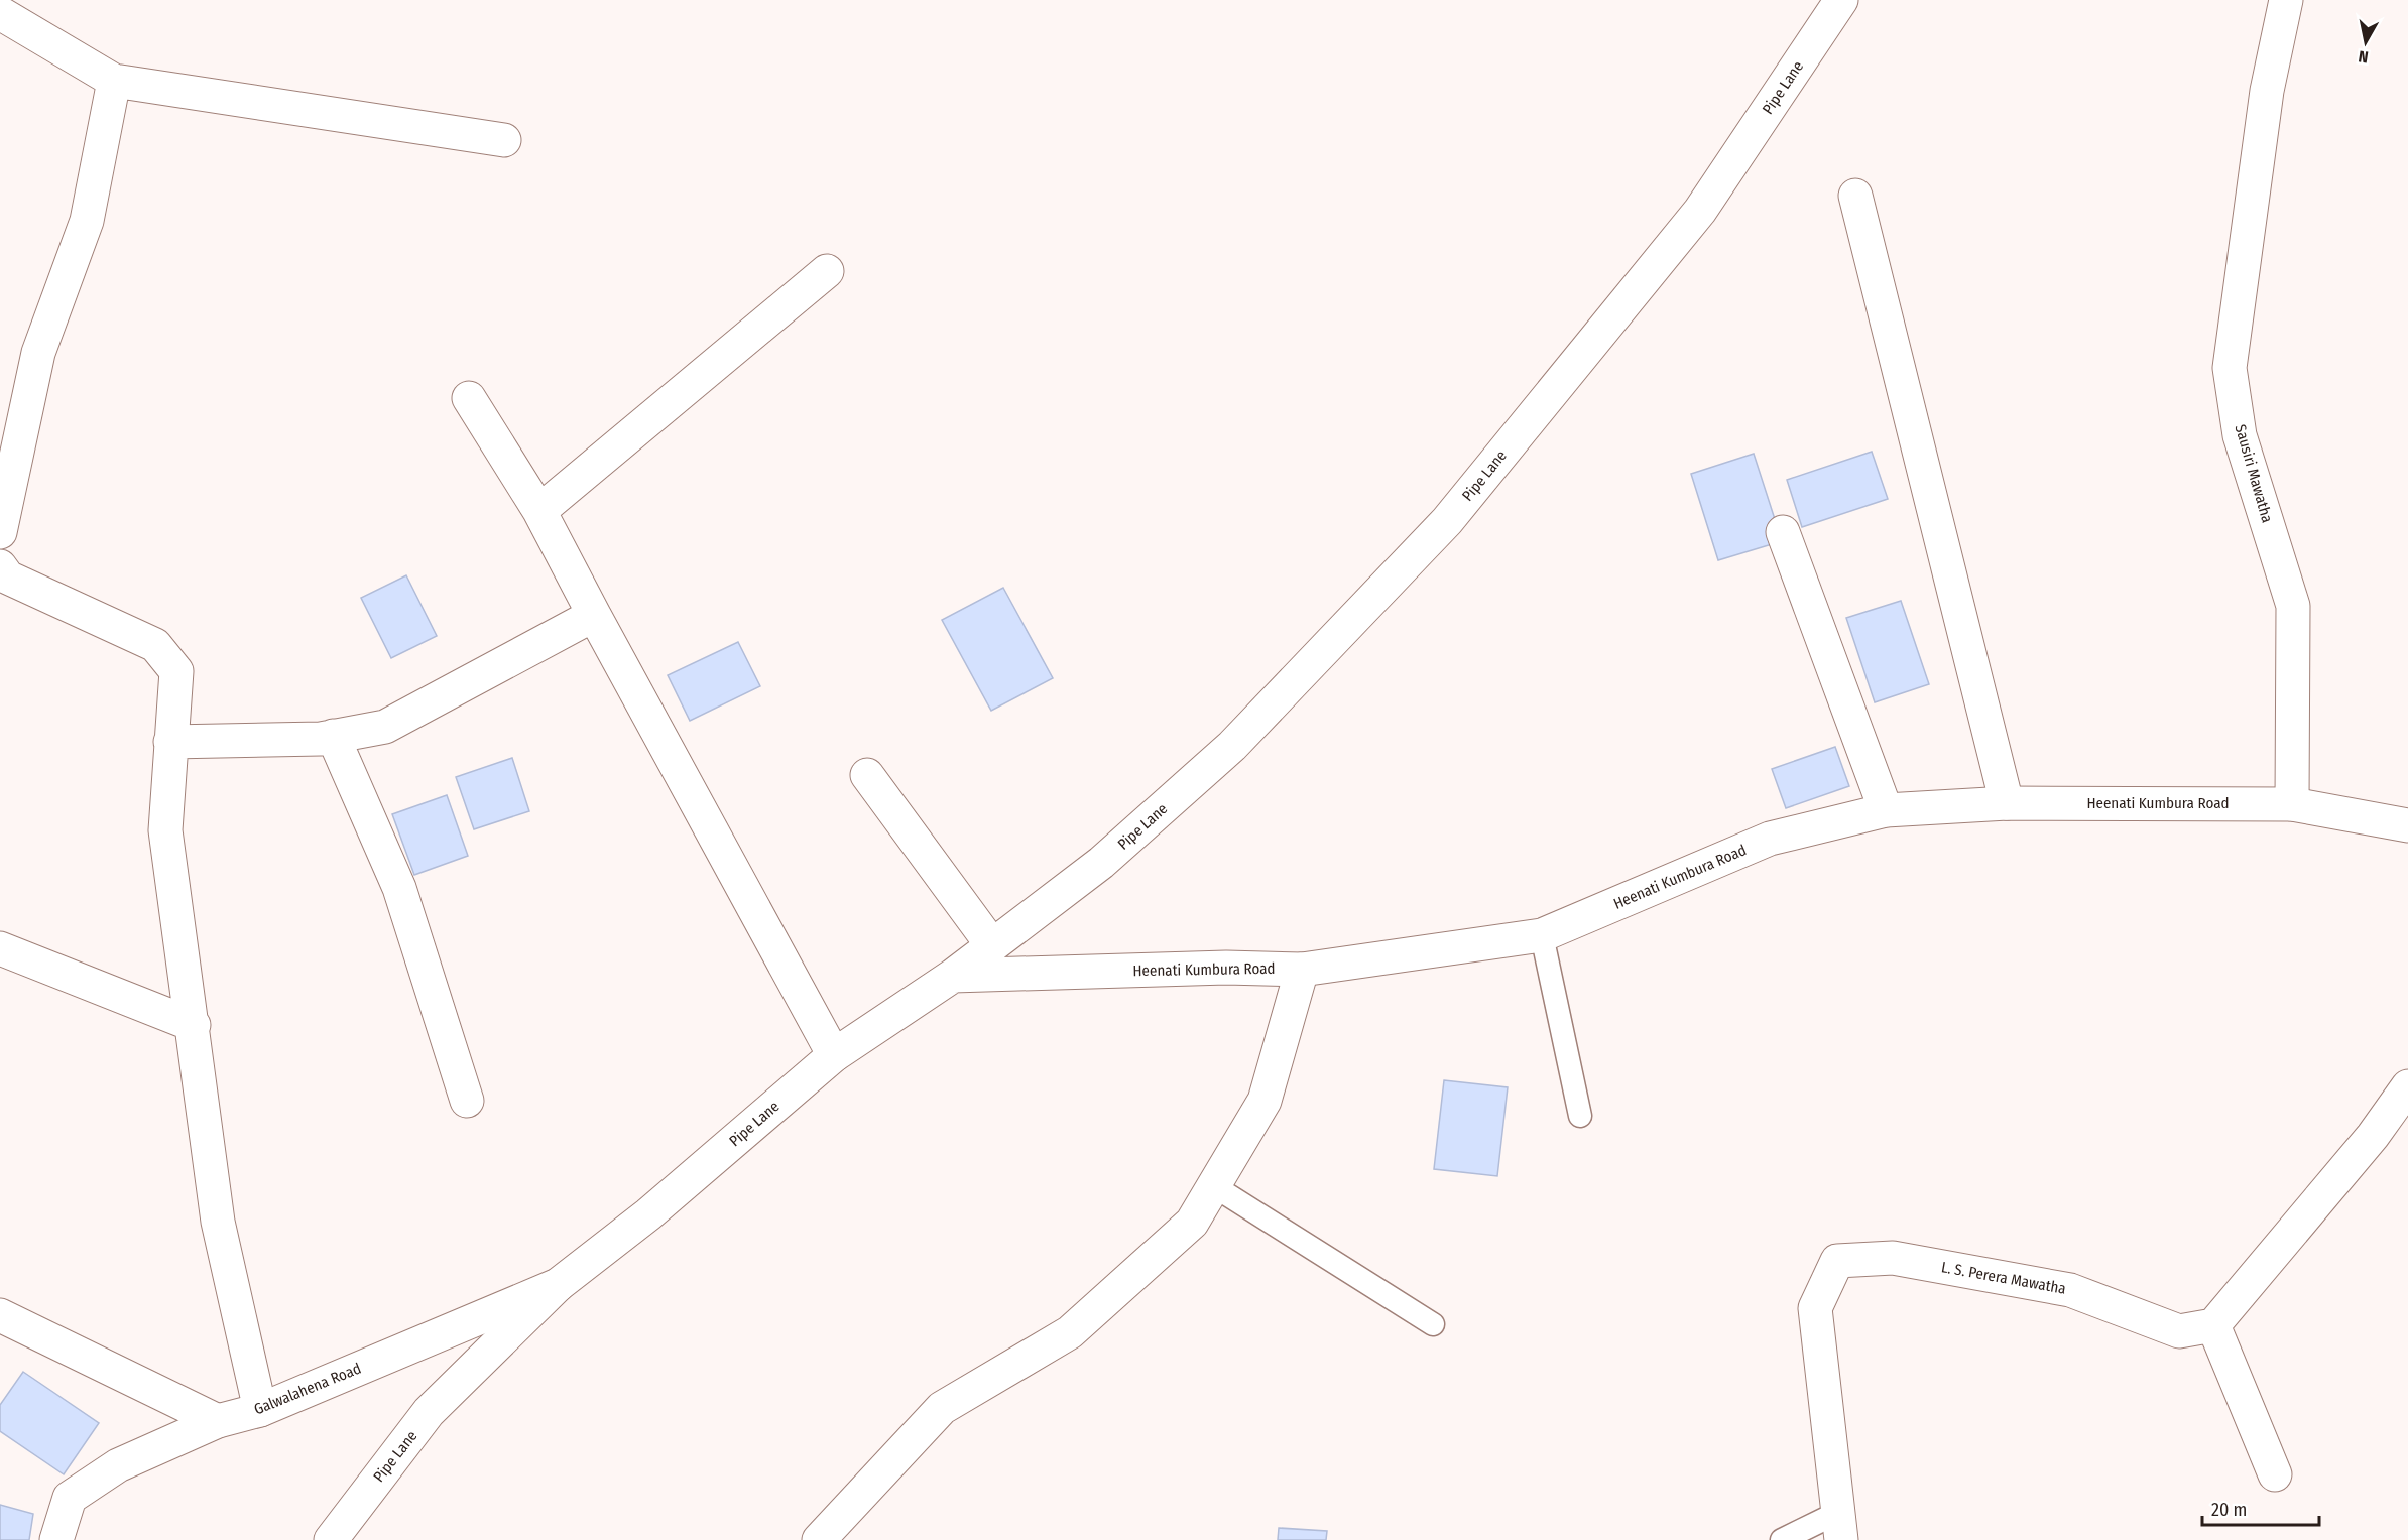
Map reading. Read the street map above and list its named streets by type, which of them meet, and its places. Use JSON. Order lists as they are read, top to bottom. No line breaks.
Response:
{"streets":{"street":["Pipe Lane","Sausiri Mawatha","Heenati Kumbura Road","L. S. Perera Mawatha","Galwalahena Road"]},"crossings":[["Pipe Lane","Heenati Kumbura Road"],["Pipe Lane","Galwalahena Road"],["Sausiri Mawatha","Heenati Kumbura Road"]],"scale_bar":"20 m","north":"bottom"}
